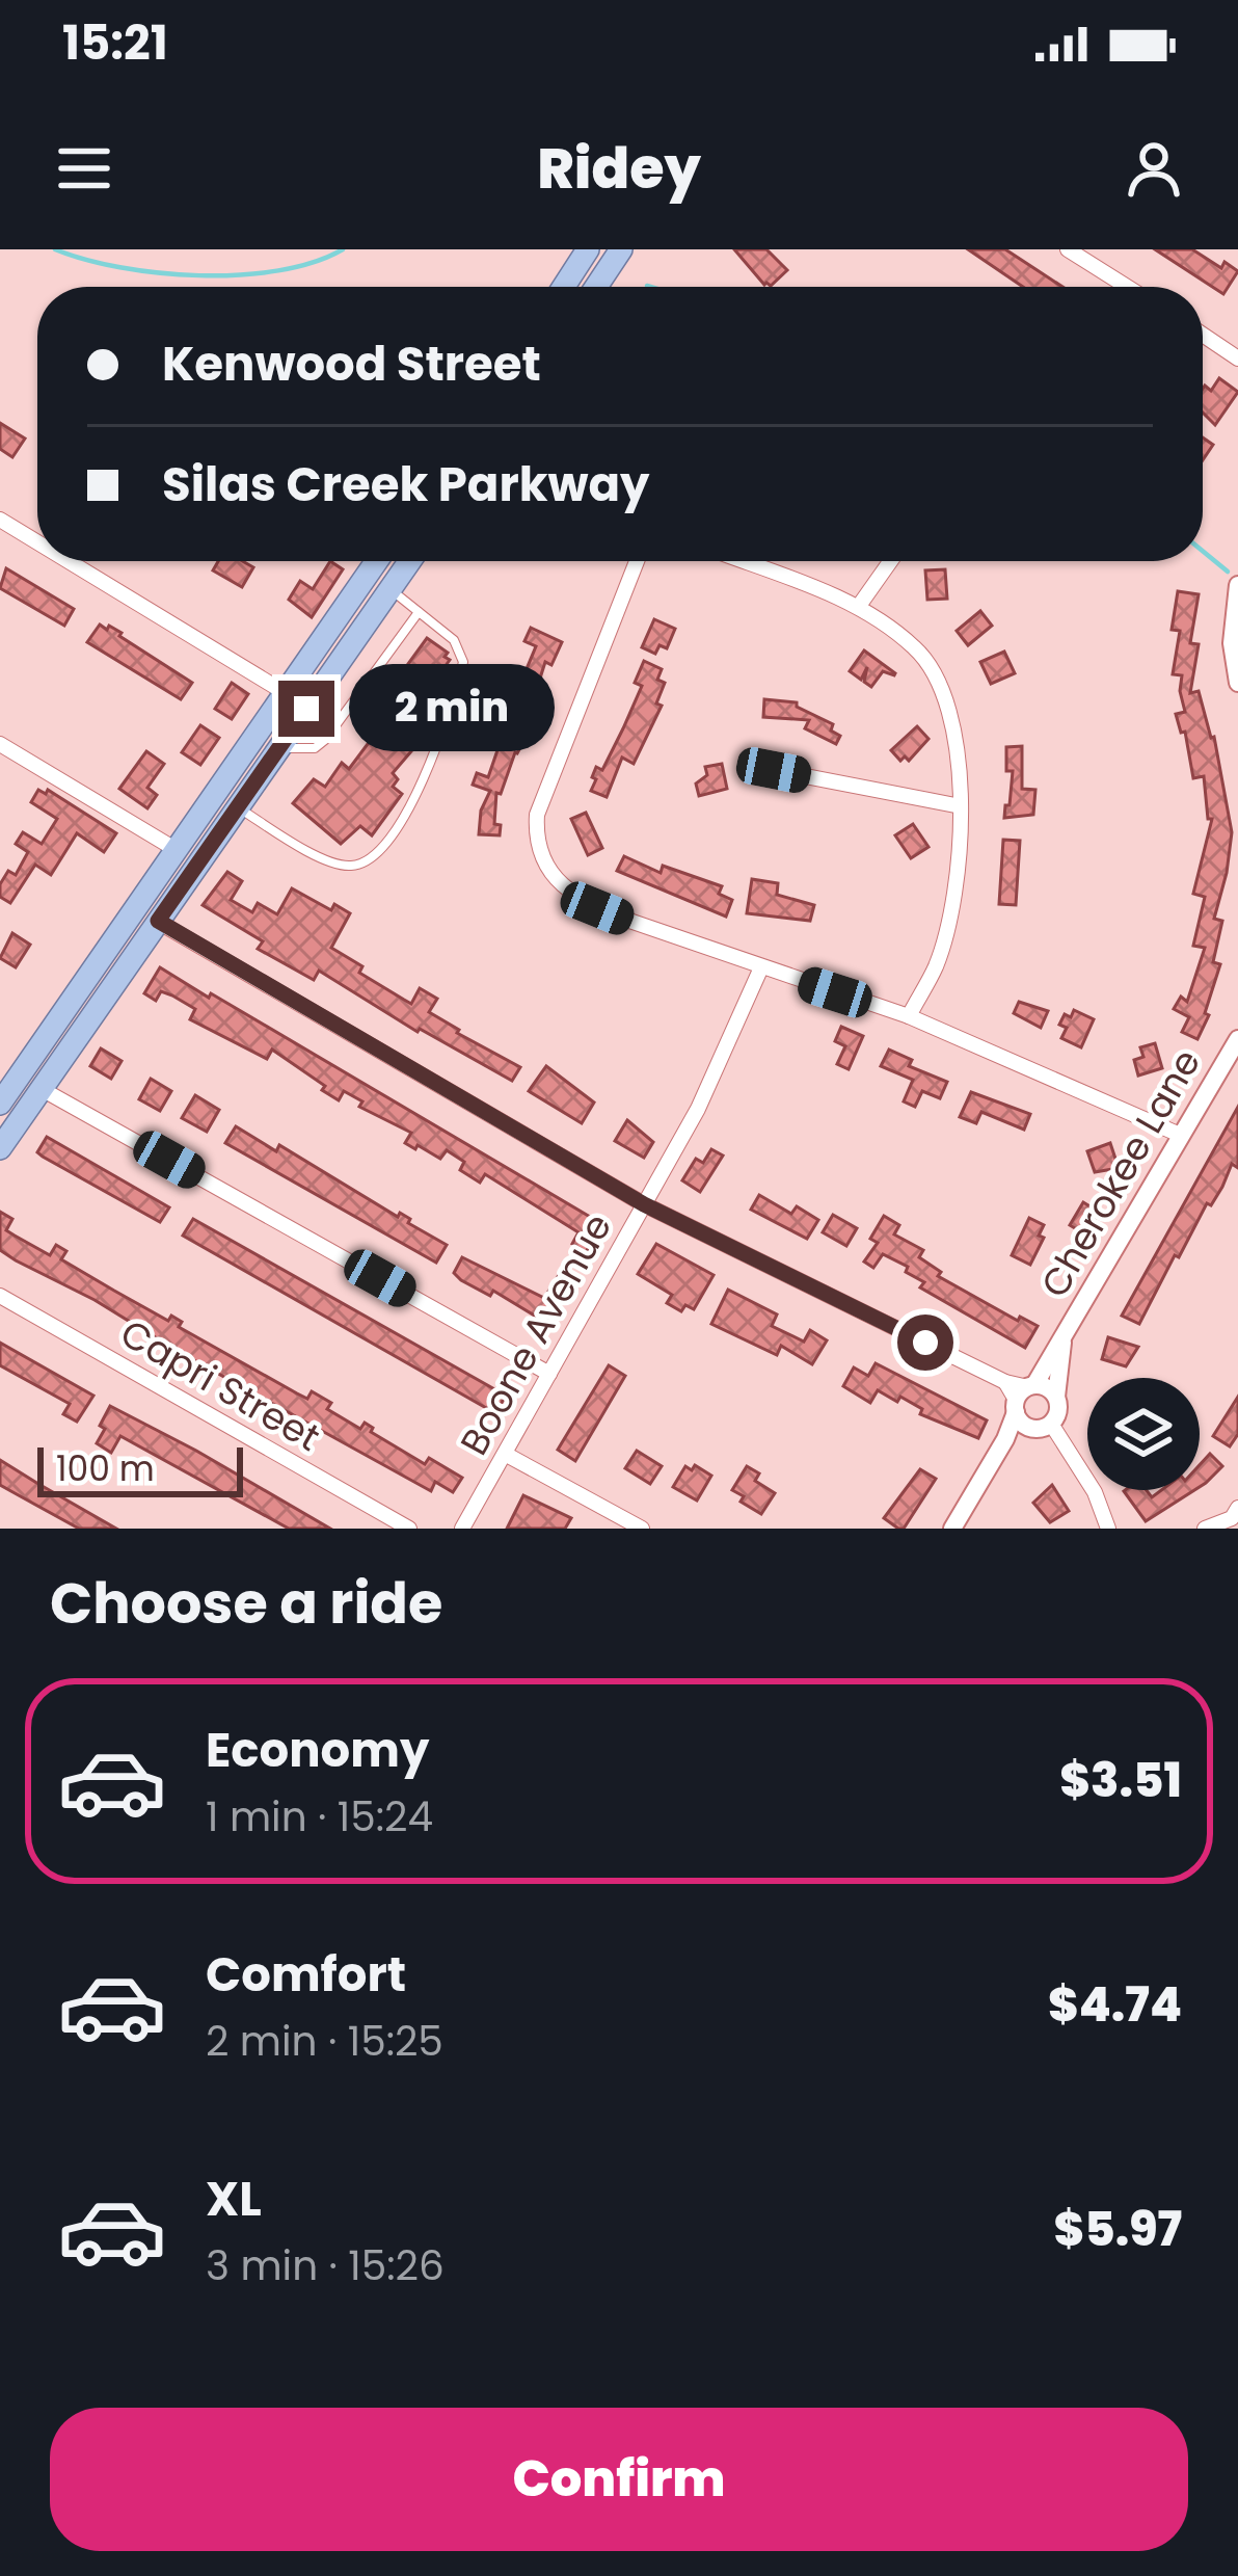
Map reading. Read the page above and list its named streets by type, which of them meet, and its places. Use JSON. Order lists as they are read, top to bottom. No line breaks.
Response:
{"streets":{"street":["Cherokee Lane","Boone Avenue","Capri Street"]},"scale_bar":"100 m","page":{"status":"15:21","header":"Ridey","banner":["Kenwood Street","Silas Creek Parkway"],"bubble":"2 min","scale":"100 m","heading":"Choose a ride","list":[{"name":"Economy","note":"1 min · 15:24","value":"$3.51"},{"name":"Comfort","note":"2 min · 15:25","value":"$4.74"},{"name":"XL","note":"3 min · 15:26","value":"$5.97"}],"buttons":"Confirm"}}
